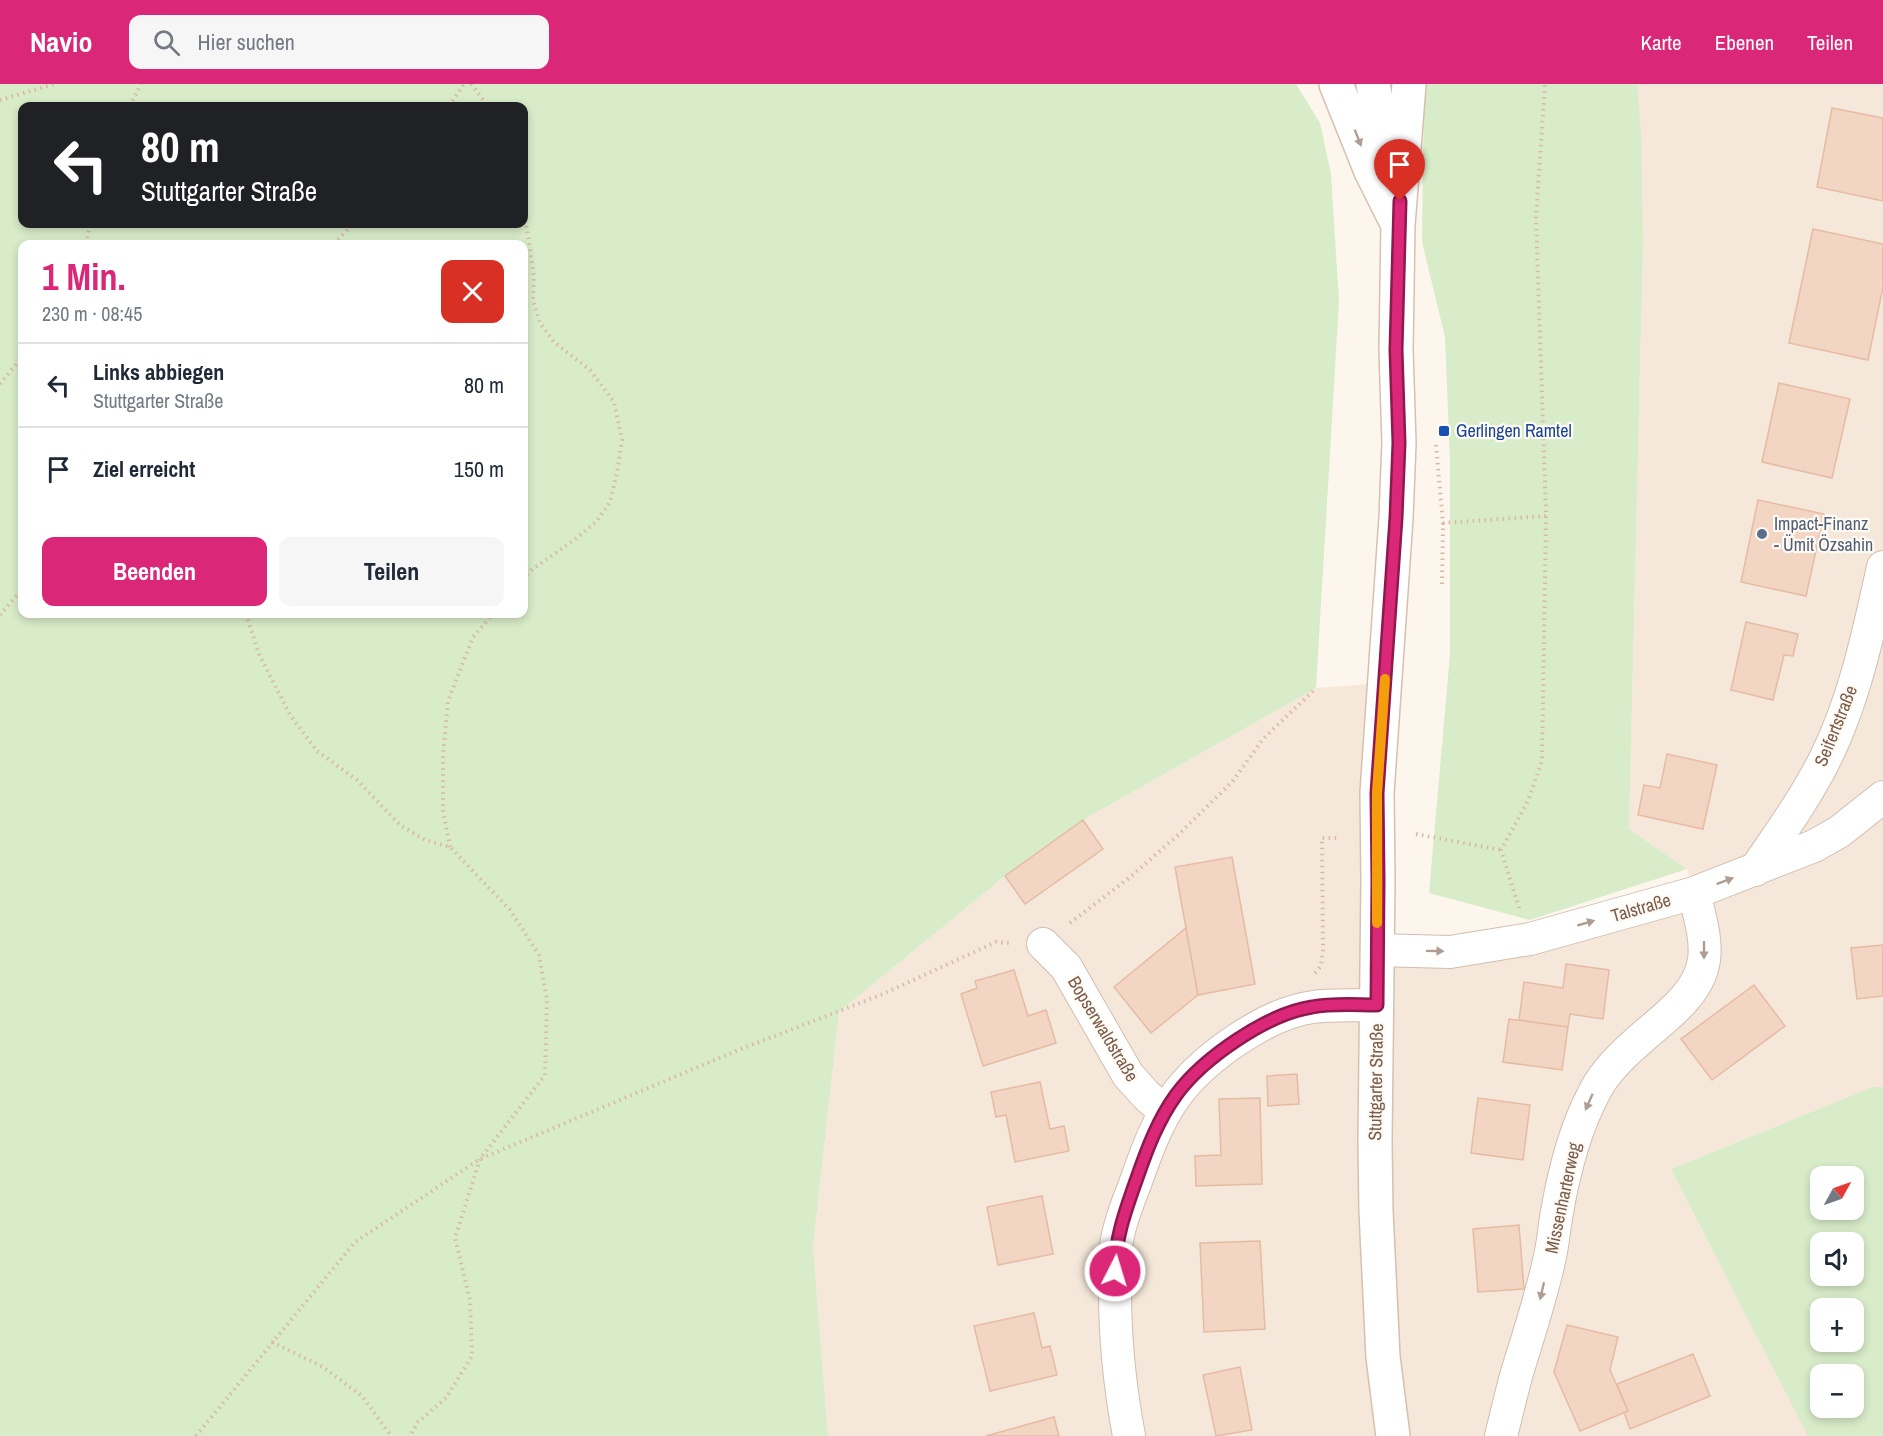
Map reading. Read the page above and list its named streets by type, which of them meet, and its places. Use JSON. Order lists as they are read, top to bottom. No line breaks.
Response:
{"streets":{"main road":["Stuttgarter Straße"],"street":["Seifertstraße","Talstraße","Bopserwaldstraße","Missenharterweg"]},"crossings":[["Seifertstraße","Talstraße"],["Talstraße","Stuttgarter Straße"],["Talstraße","Missenharterweg"]],"one_way":["Talstraße","Missenharterweg"],"places":{"transit":["Gerlingen Ramtel"],"other":["Impact-Finanz - Ümit Özsahin"]},"north":"top right","page":{"header":"Navio","search":"Hier suchen","nav":["Karte","Ebenen","Teilen"],"turn":["80 m","Stuttgarter Straße"],"heading":["1 Min.","230 m · 08:45"],"list":[{"name":"Links abbiegen","note":"Stuttgarter Straße","value":"80 m"},{"name":"Ziel erreicht","value":"150 m"}],"buttons":["Beenden","Teilen"],"map_buttons":["+","−"]}}
